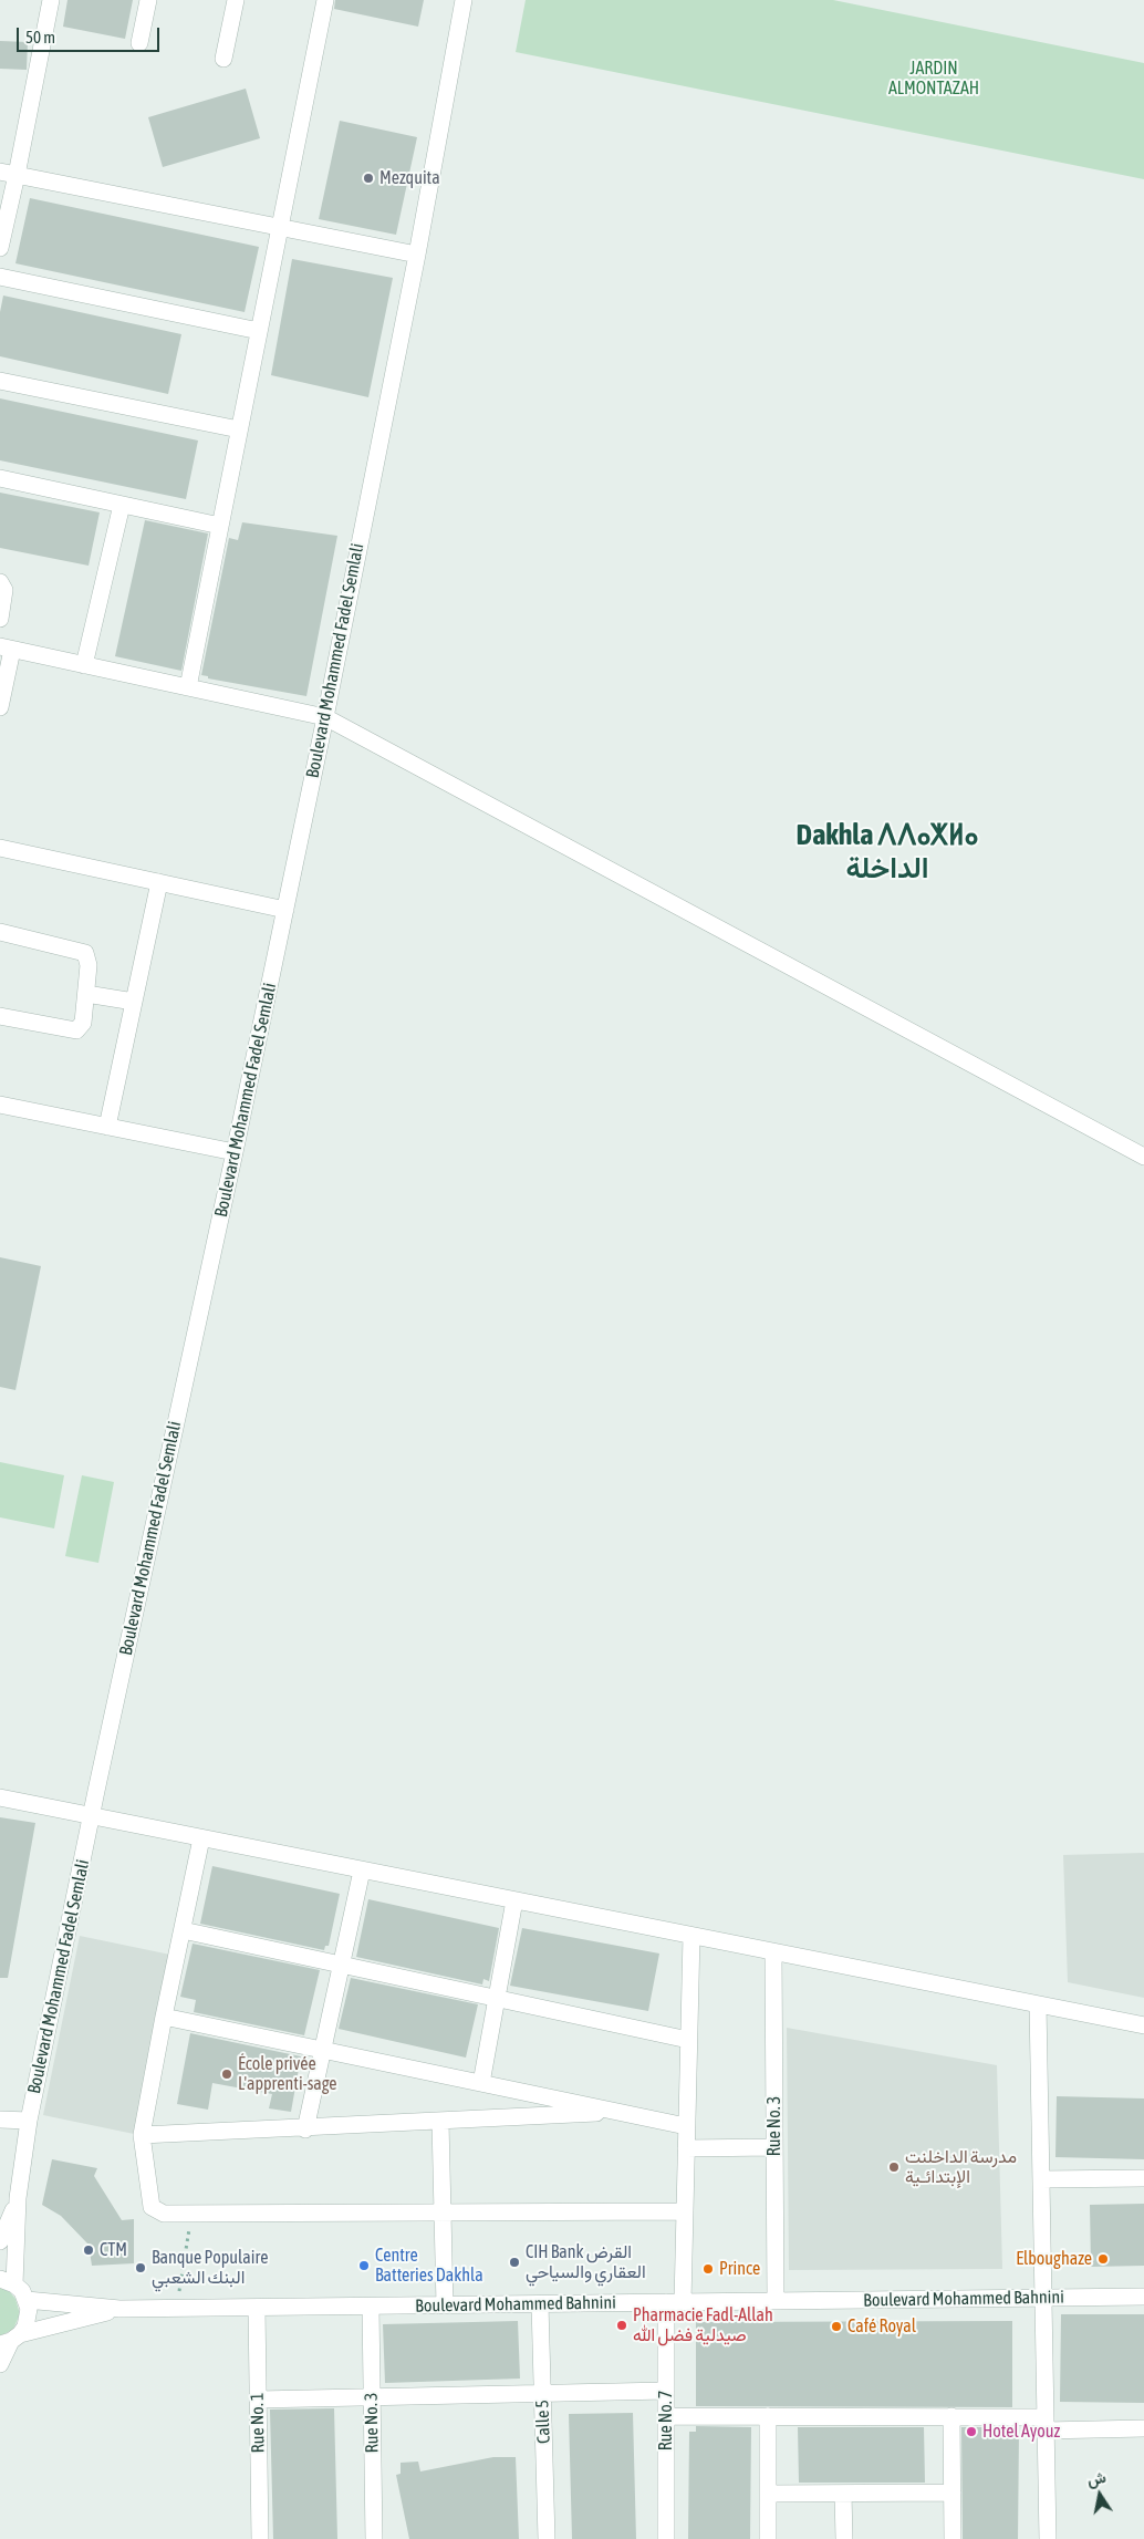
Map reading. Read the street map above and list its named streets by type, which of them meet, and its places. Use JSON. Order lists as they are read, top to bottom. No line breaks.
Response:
{"streets":{"street":["Boulevard Mohammed Fadel Semlali","Rue No. 3","Boulevard Mohammed Bahnini","Rue No. 7","Calle 5","Rue No. 1"]},"crossings":[["Rue No. 3","Boulevard Mohammed Bahnini"],["Boulevard Mohammed Bahnini","Rue No. 7"],["Boulevard Mohammed Bahnini","Calle 5"],["Boulevard Mohammed Bahnini","Rue No. 1"]],"districts":["Dakhla ⴷⴷⴰⵅⵍⴰ الداخلة"],"parks":["JARDIN ALMONTAZAH"],"places":["Mezquita","École privée L'apprenti-sage","مدرسة الداخلنت الإبتدائـية","CTM","Elboughaze","CIH Bank القرض العقاري والسياحي","Centre Batteries Dakhla","Banque Populaire البنك الشعبي","Prince","Pharmacie Fadl-Allah صيدلية فضل الله","Café Royal","Hotel Ayouz"],"scale_bar":"50 m","north":"top"}
